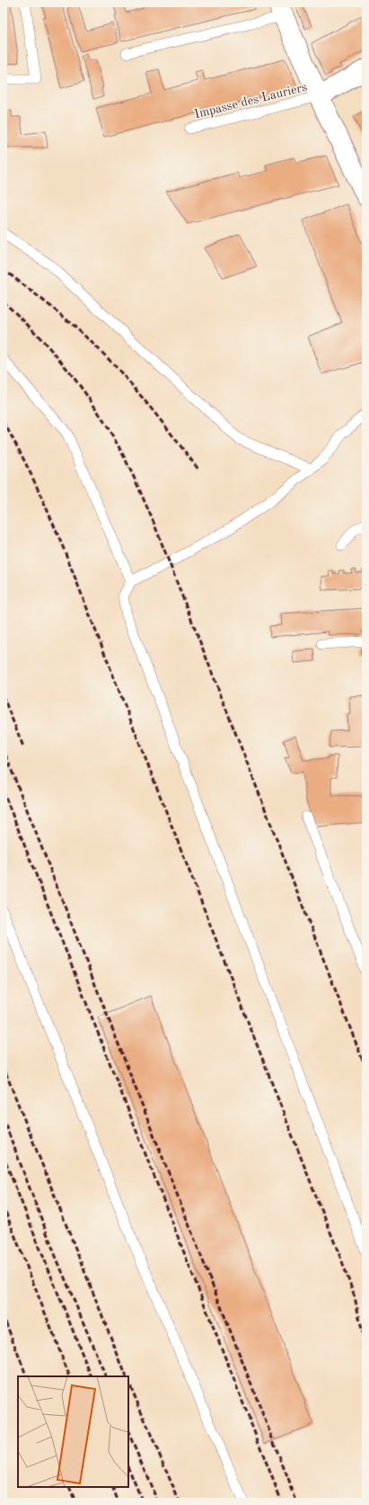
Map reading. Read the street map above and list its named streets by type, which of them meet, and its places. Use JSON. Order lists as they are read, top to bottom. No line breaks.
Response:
{"streets":{"lane":["Impasse des Lauriers"]}}
